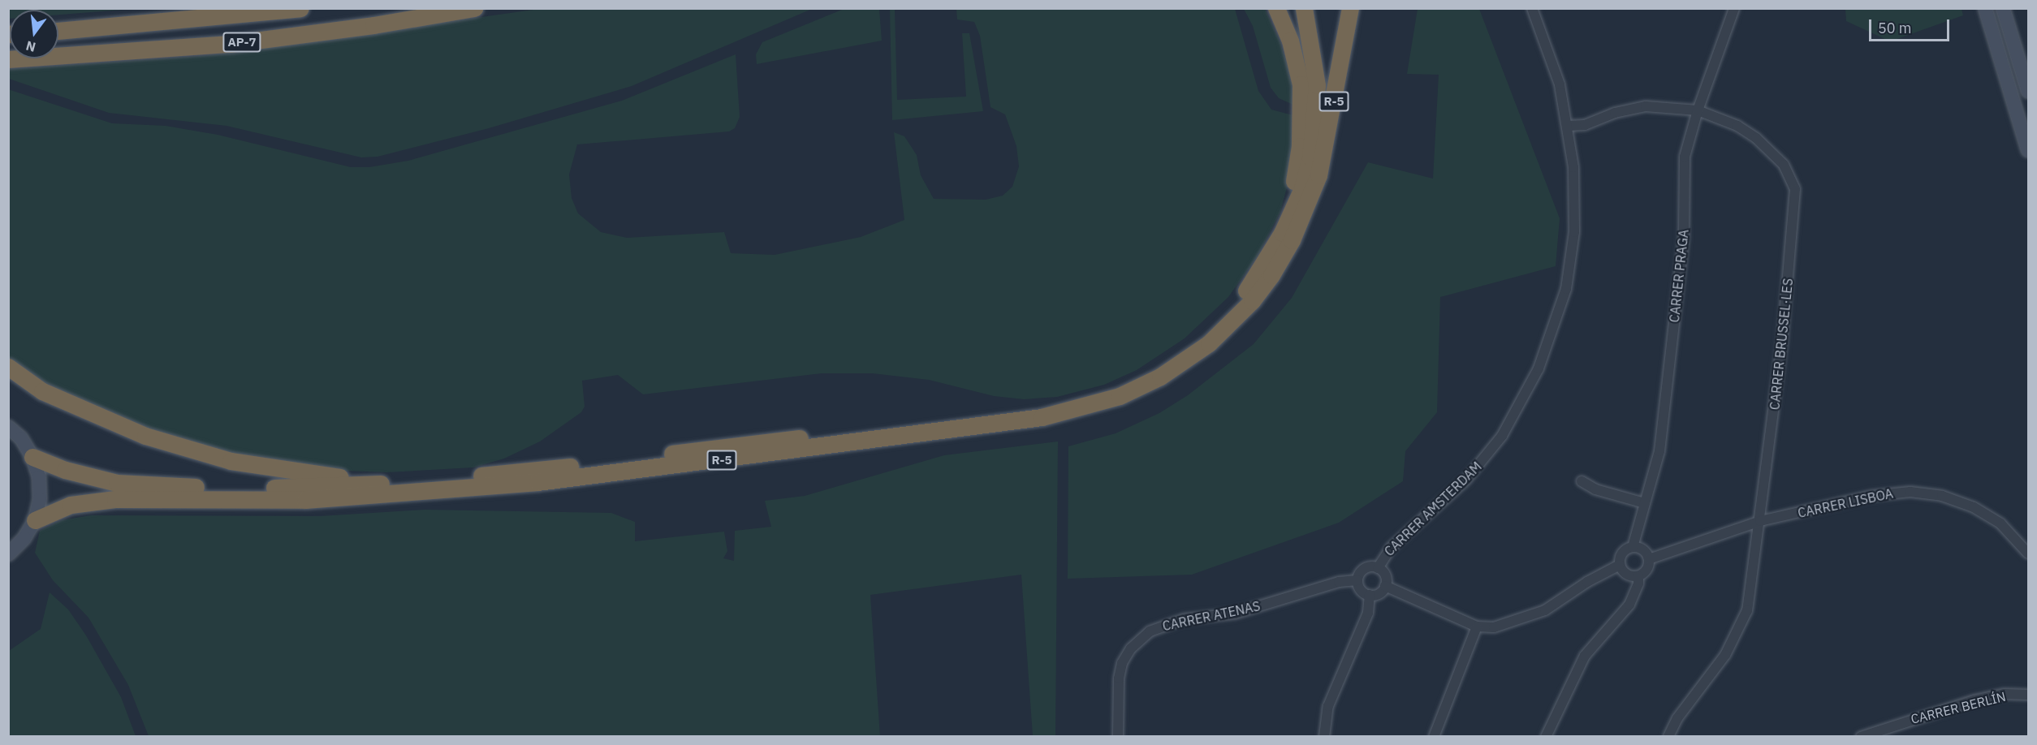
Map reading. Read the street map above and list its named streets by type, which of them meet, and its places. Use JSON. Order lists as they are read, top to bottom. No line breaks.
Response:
{"streets":{"highway":["AP-7","R-5"],"street":["CARRER PRAGA","CARRER BRUSSEL·LES","CARRER LISBOA","CARRER AMSTERDAM","CARRER ATENAS","CARRER BERLÍN"]},"crossings":[["CARRER PRAGA","CARRER BRUSSEL·LES"],["CARRER PRAGA","CARRER LISBOA"],["CARRER BRUSSEL·LES","CARRER LISBOA"],["CARRER BRUSSEL·LES","CARRER AMSTERDAM"],["CARRER AMSTERDAM","CARRER ATENAS"]],"scale_bar":"50 m","north":"bottom"}
